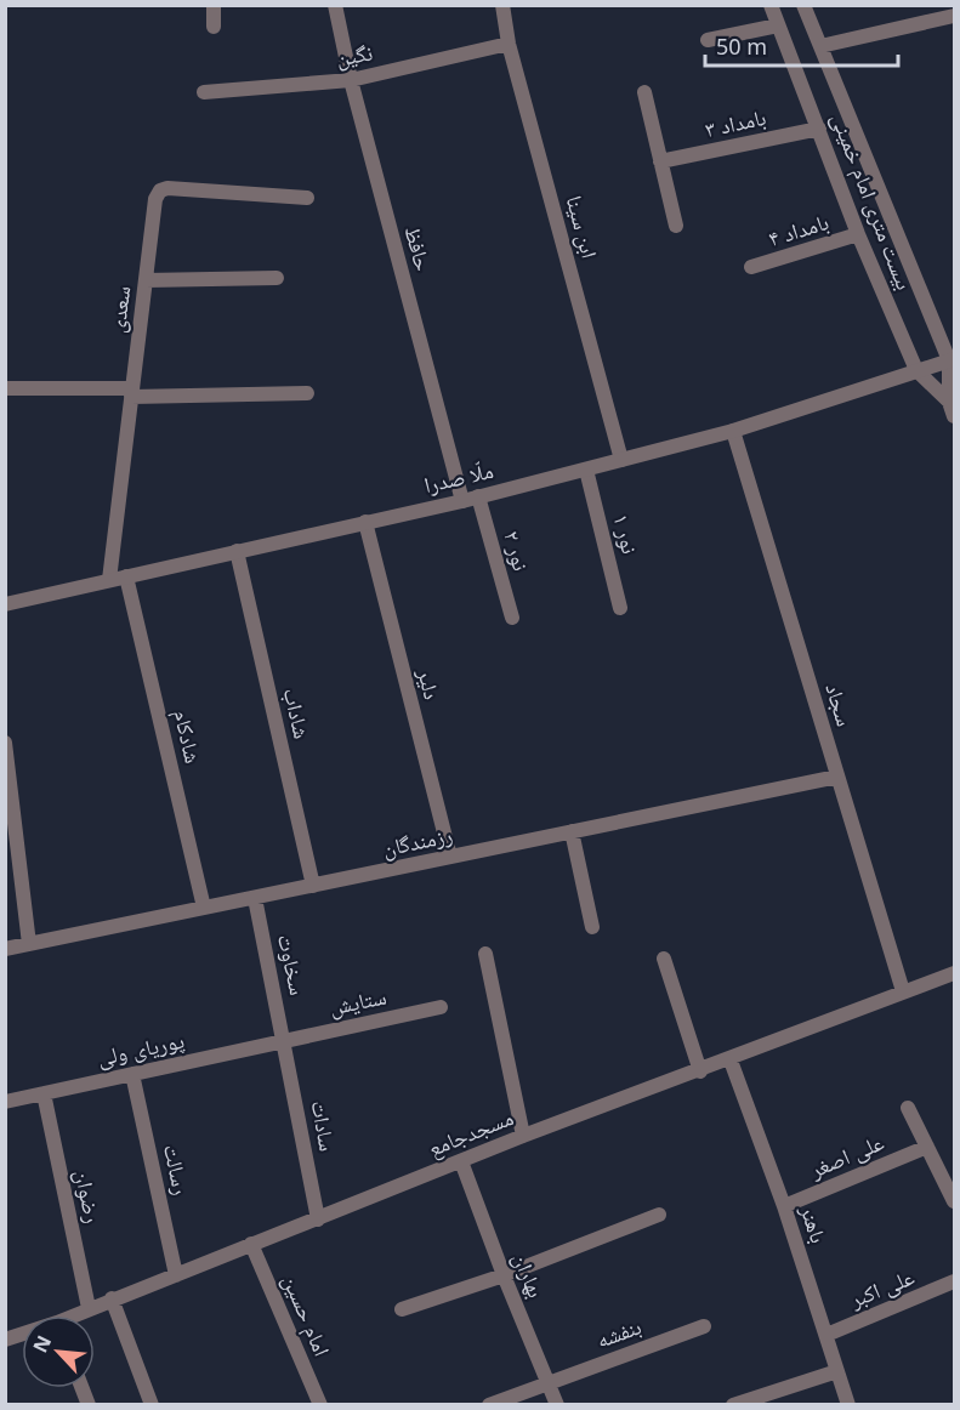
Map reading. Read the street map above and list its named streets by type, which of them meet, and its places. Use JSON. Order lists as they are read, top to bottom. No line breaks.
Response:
{"streets":{"street":["نگین","بامداد ۳","بیست متری امام خمینی","ابن سینا","بامداد ۴","حافظ","سعدی","ملّا صدرا","نور ۱","نور ۲","دلیر","سجاد","شاداب","شادکام","رزمندگان","سخاوت","ستایش","پوریای ولی","سادات","مسجدجامع","علی اصغر","رسالت","رضوان","باهنر","بهاران","علی اکبر","امام حسین","بنفشه"]},"crossings":[["نگین","ابن سینا"],["نگین","حافظ"],["بامداد ۳","بیست متری امام خمینی"],["بیست متری امام خمینی","بامداد ۴"],["بیست متری امام خمینی","ملّا صدرا"],["ابن سینا","ملّا صدرا"],["حافظ","ملّا صدرا"],["سعدی","ملّا صدرا"],["ملّا صدرا","نور ۱"],["ملّا صدرا","نور ۲"],["ملّا صدرا","دلیر"],["ملّا صدرا","سجاد"],["ملّا صدرا","شاداب"],["ملّا صدرا","شادکام"],["دلیر","رزمندگان"],["سجاد","رزمندگان"],["سجاد","مسجدجامع"],["شاداب","رزمندگان"],["شادکام","رزمندگان"],["رزمندگان","سخاوت"],["سخاوت","ستایش"],["سخاوت","پوریای ولی"],["سخاوت","سادات"],["ستایش","پوریای ولی"],["ستایش","سادات"],["پوریای ولی","سادات"],["پوریای ولی","رسالت"],["پوریای ولی","رضوان"],["سادات","مسجدجامع"],["مسجدجامع","رسالت"],["مسجدجامع","رضوان"],["مسجدجامع","باهنر"],["مسجدجامع","بهاران"],["مسجدجامع","امام حسین"],["علی اصغر","باهنر"],["باهنر","علی اکبر"],["بهاران","بنفشه"]],"scale_bar":"50 m","north":"top left"}
